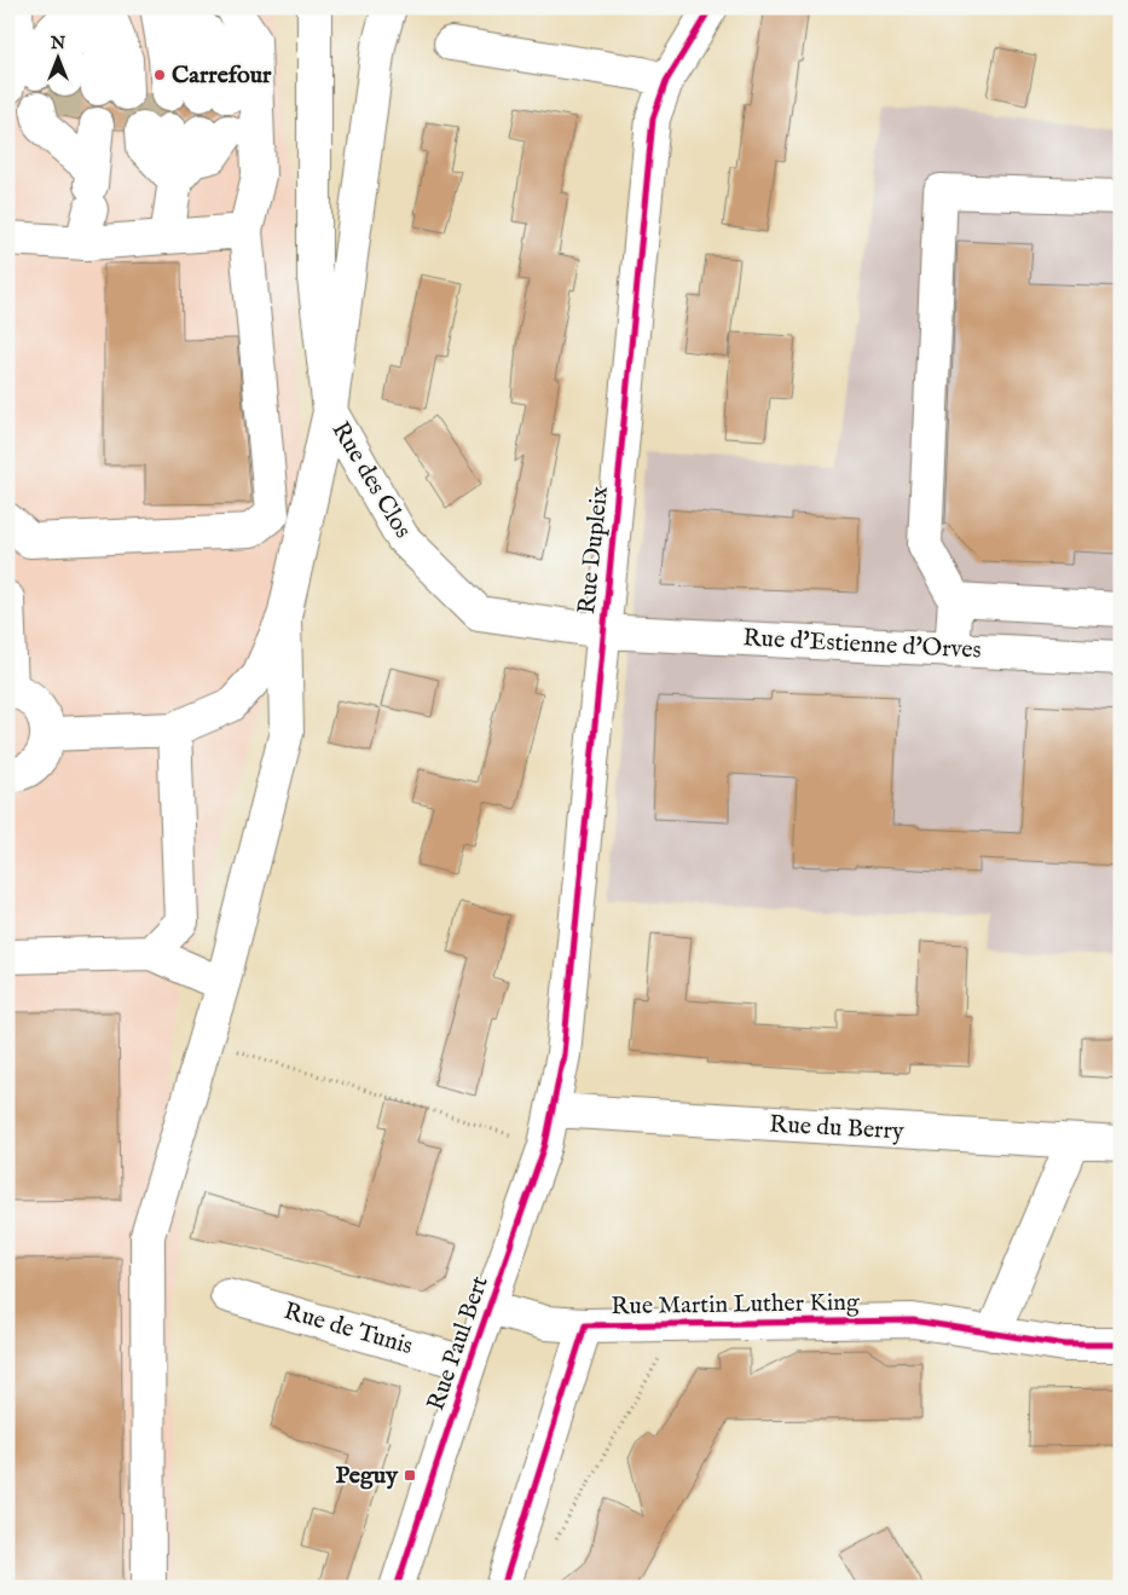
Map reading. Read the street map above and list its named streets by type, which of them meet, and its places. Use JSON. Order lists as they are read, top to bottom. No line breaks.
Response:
{"streets":{"street":["Rue des Clos","Rue Dupleix","Rue d'Estienne d'Orves","Rue du Berry","Rue Martin Luther King","Rue de Tunis","Rue Paul Bert"]},"crossings":[["Rue des Clos","Rue Dupleix"],["Rue des Clos","Rue d'Estienne d'Orves"],["Rue Dupleix","Rue d'Estienne d'Orves"],["Rue Dupleix","Rue du Berry"],["Rue Dupleix","Rue Paul Bert"],["Rue du Berry","Rue Paul Bert"],["Rue Martin Luther King","Rue Paul Bert"],["Rue de Tunis","Rue Paul Bert"]],"places":{"other":["Carrefour"],"transit":["Peguy"]},"north":"top"}
